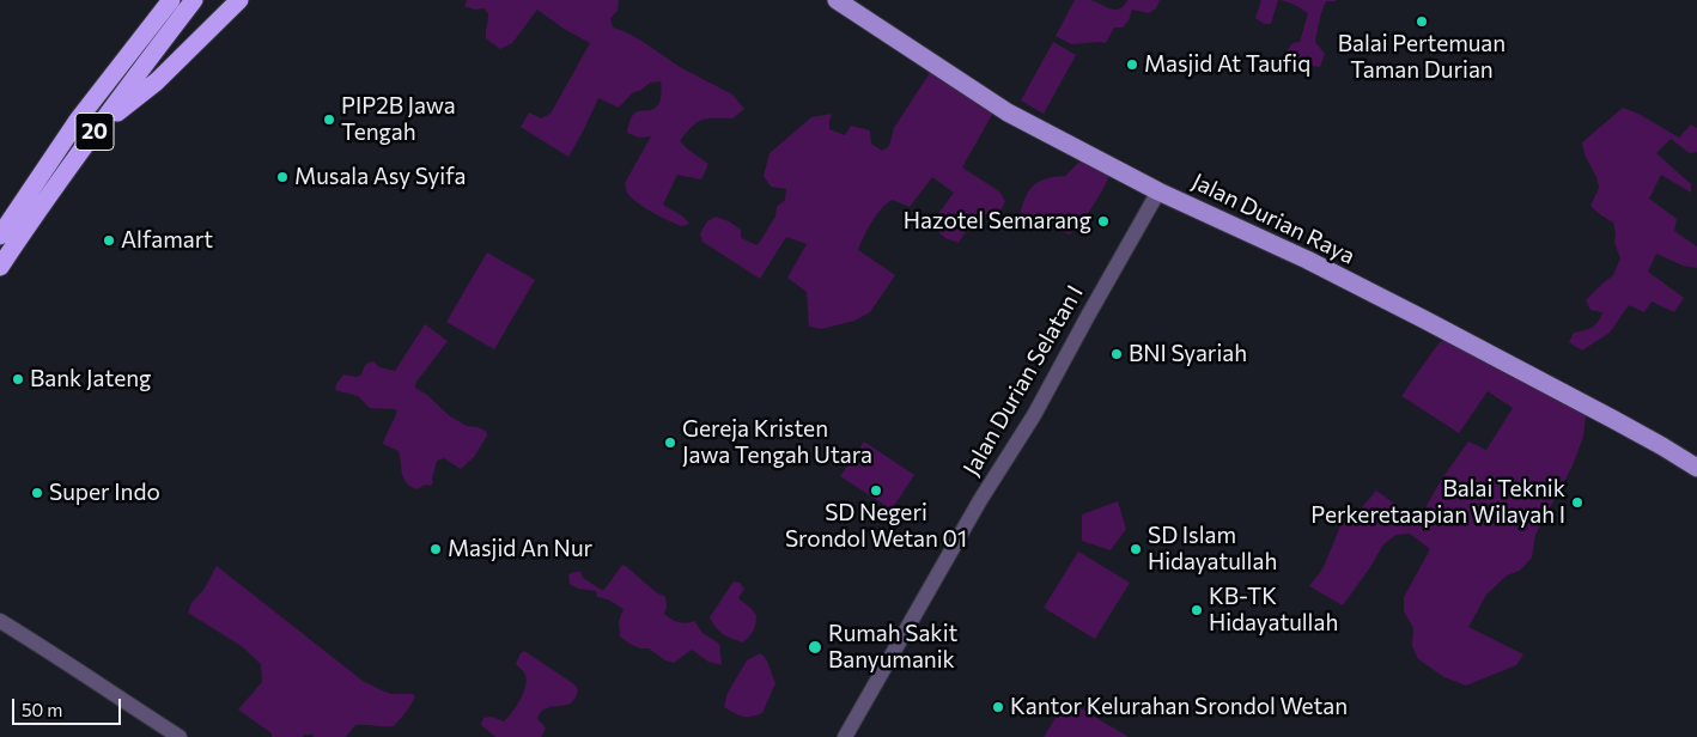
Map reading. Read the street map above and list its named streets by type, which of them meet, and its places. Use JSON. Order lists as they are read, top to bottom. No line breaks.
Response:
{"streets":{"highway":["20"],"main road":["Jalan Durian Raya"],"street":["Jalan Durian Selatan I"]},"crossings":[["Jalan Durian Raya","Jalan Durian Selatan I"]],"places":["Balai Pertemuan Taman Durian","Masjid At Taufiq","PIP2B Jawa Tengah","Musala Asy Syifa","Hazotel Semarang","Alfamart","BNI Syariah","Bank Jateng","Gereja Kristen Jawa Tengah Utara","SD Negeri Srondol Wetan 01","Super Indo","Balai Teknik Perkeretaapian Wilayah I","Masjid An Nur","SD Islam Hidayatullah","KB-TK Hidayatullah","Rumah Sakit Banyumanik","Kantor Kelurahan Srondol Wetan"],"scale_bar":"50 m"}
